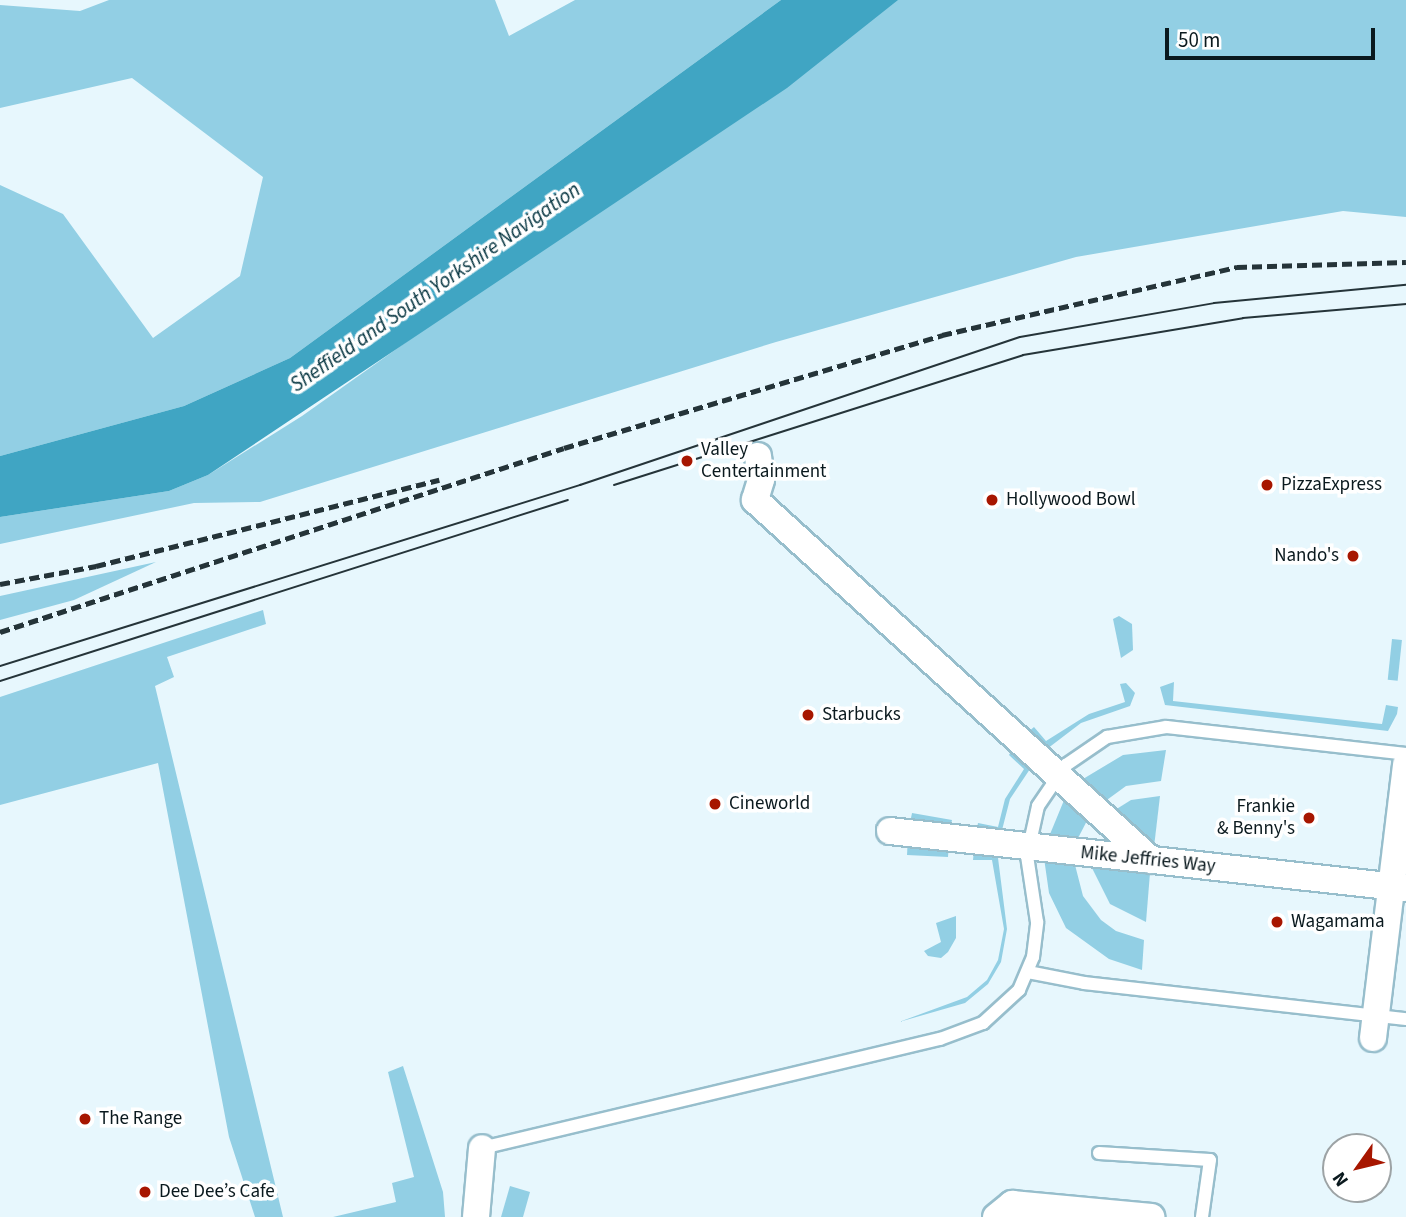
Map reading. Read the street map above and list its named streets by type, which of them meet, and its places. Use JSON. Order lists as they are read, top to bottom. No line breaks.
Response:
{"streets":{"street":["Mike Jeffries Way"]},"water":["Sheffield and South Yorkshire Navigation"],"places":["Valley Centertainment","PizzaExpress","Hollywood Bowl","Nando's","Starbucks","Cineworld","Frankie & Benny's","Wagamama","The Range","Dee Dee’s Cafe"],"scale_bar":"50 m","north":"bottom left"}
